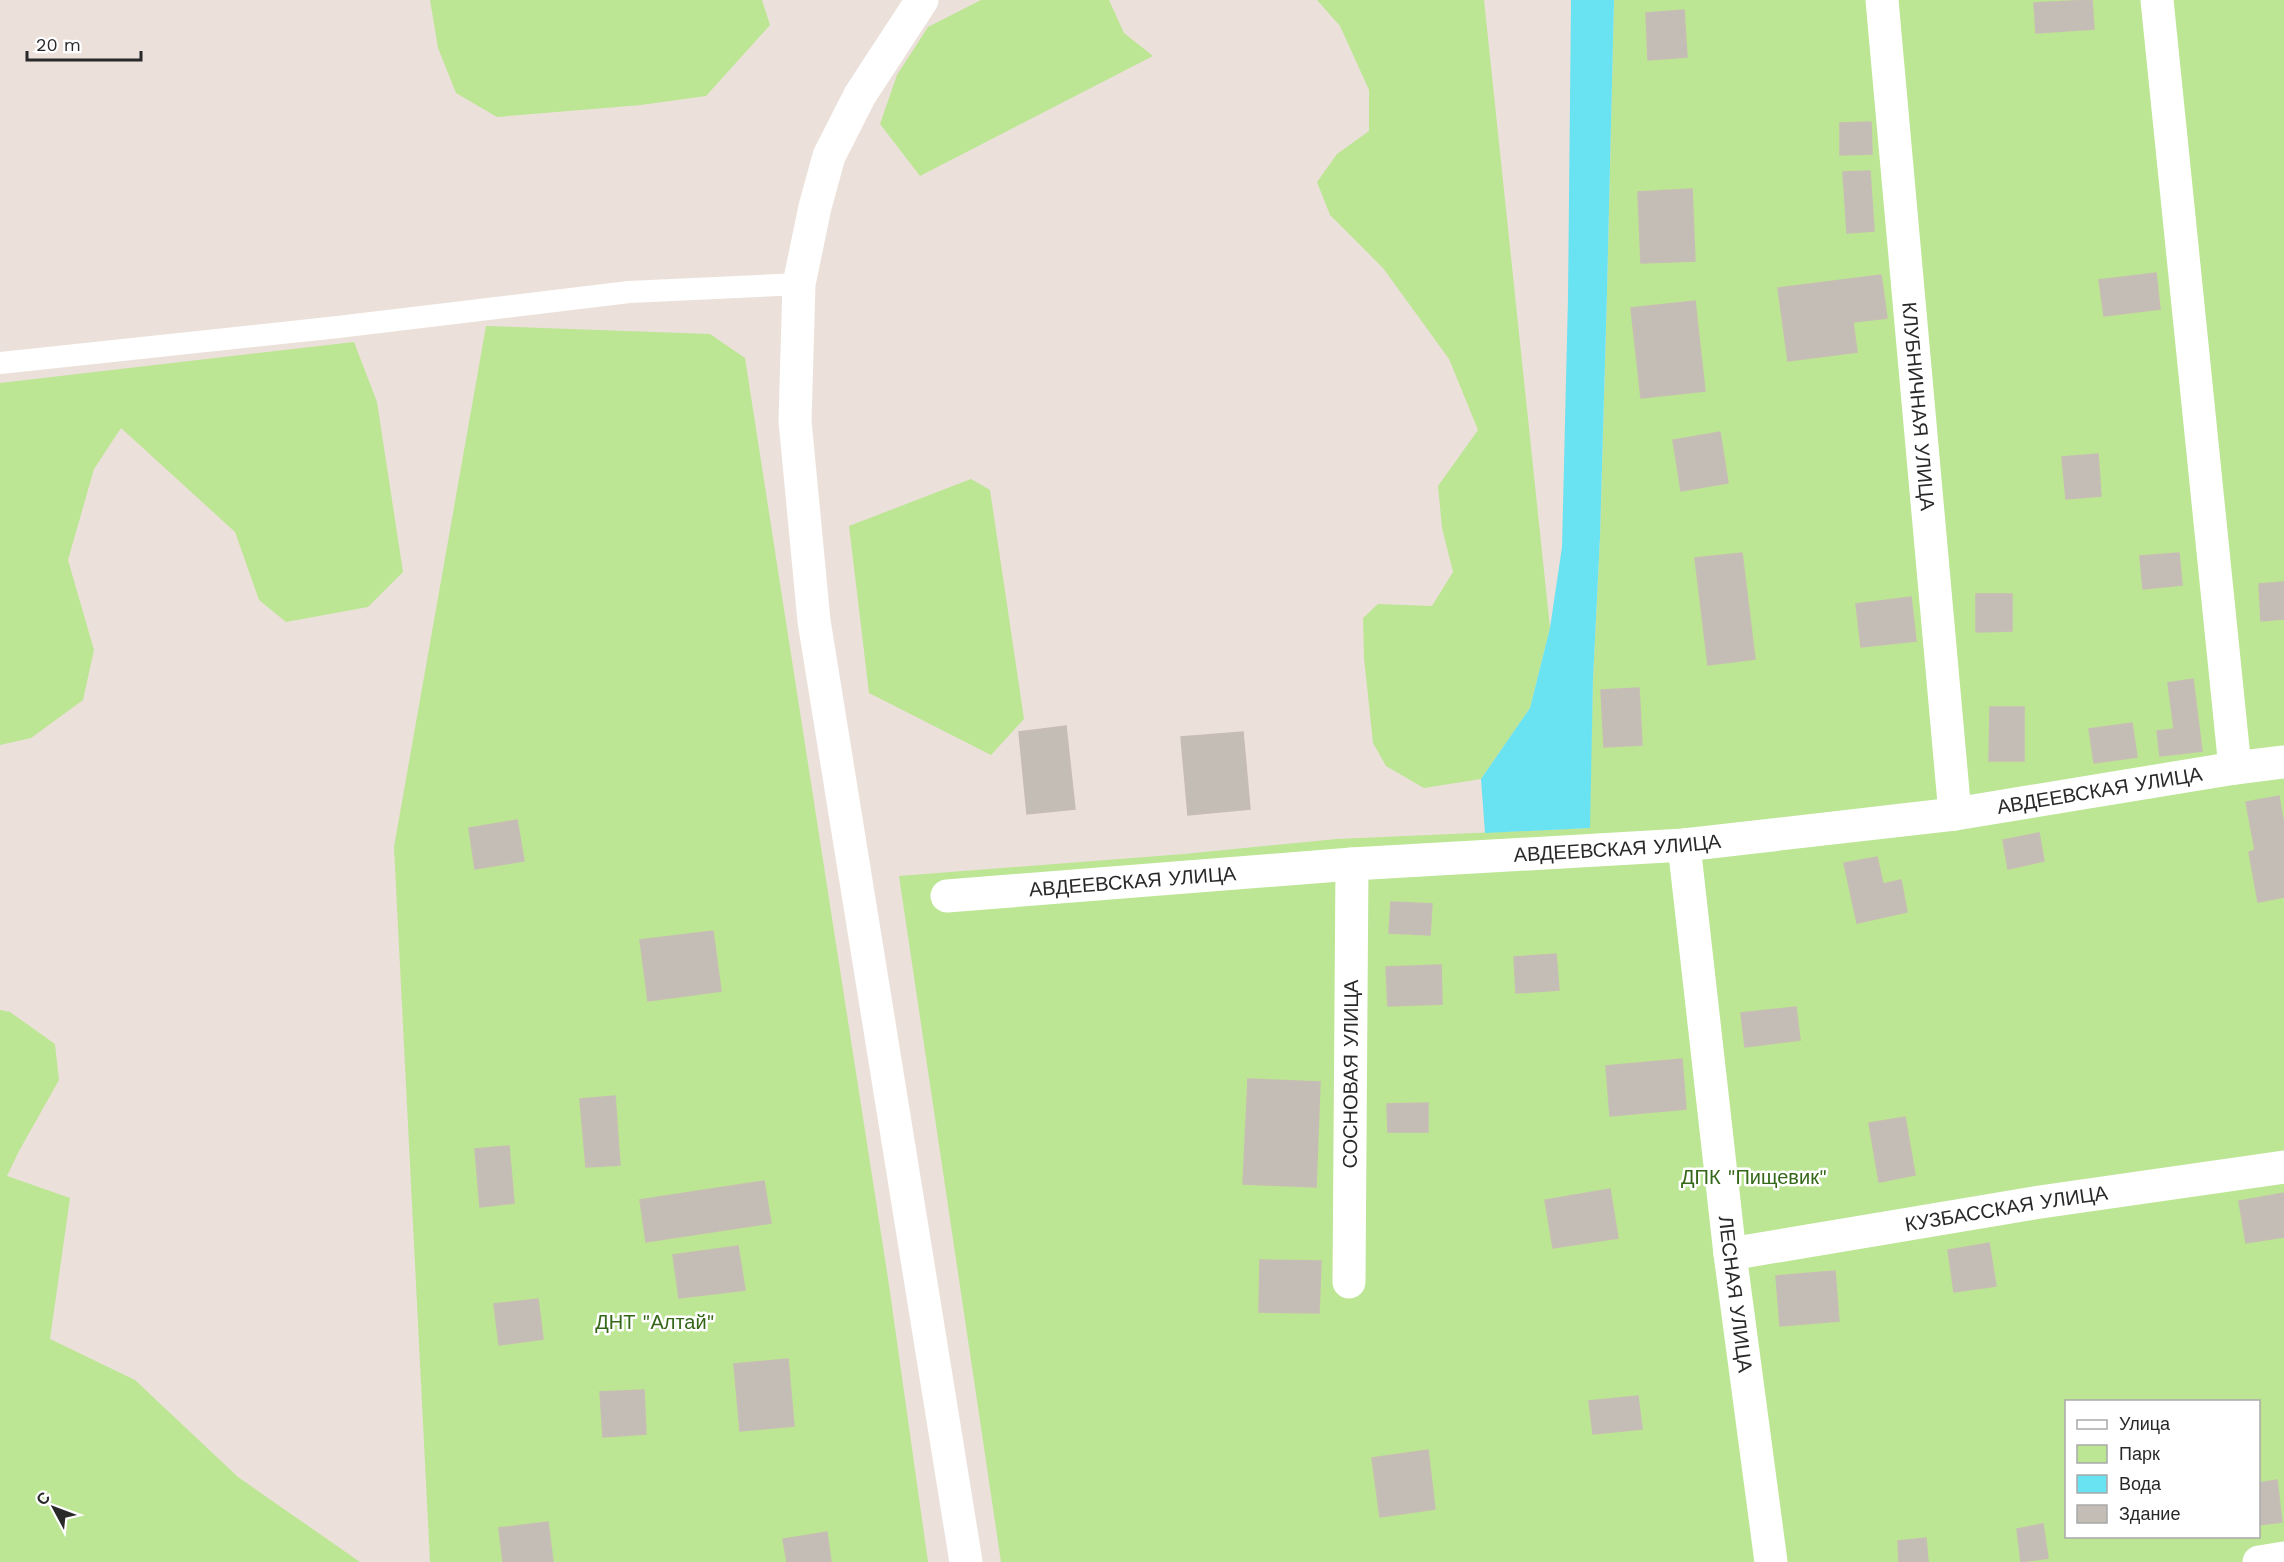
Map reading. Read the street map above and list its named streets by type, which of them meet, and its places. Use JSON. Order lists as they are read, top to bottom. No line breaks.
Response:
{"streets":{"street":["КЛУБНИЧНАЯ УЛИЦА","АВДЕЕВСКАЯ УЛИЦА","СОСНОВАЯ УЛИЦА","КУЗБАССКАЯ УЛИЦА","ЛЕСНАЯ УЛИЦА"]},"crossings":[["КЛУБНИЧНАЯ УЛИЦА","АВДЕЕВСКАЯ УЛИЦА"],["АВДЕЕВСКАЯ УЛИЦА","СОСНОВАЯ УЛИЦА"],["АВДЕЕВСКАЯ УЛИЦА","ЛЕСНАЯ УЛИЦА"],["КУЗБАССКАЯ УЛИЦА","ЛЕСНАЯ УЛИЦА"]],"parks":["ДПК \"Пищевик\"","ДНТ \"Алтай\""],"legend":["Улица","Парк","Вода","Здание"],"scale_bar":"20 m","north":"top left"}
